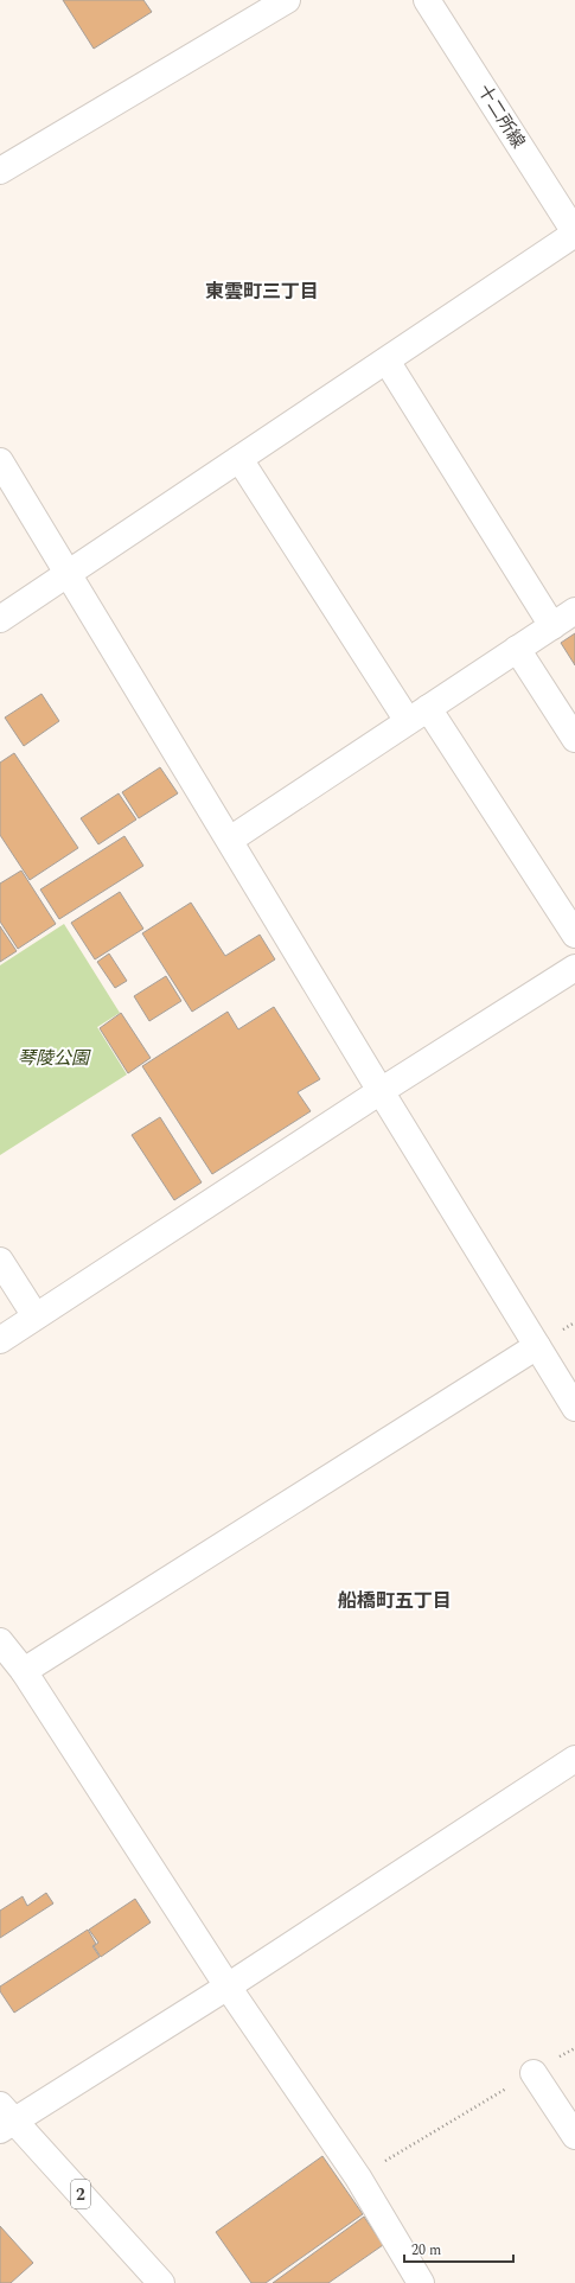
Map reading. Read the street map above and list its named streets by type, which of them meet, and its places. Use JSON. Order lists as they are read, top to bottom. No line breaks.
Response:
{"streets":{"main road":["十二所線","2"]},"districts":["東雲町三丁目","船橋町五丁目"],"parks":["琴陵公園"],"scale_bar":"20 m"}
